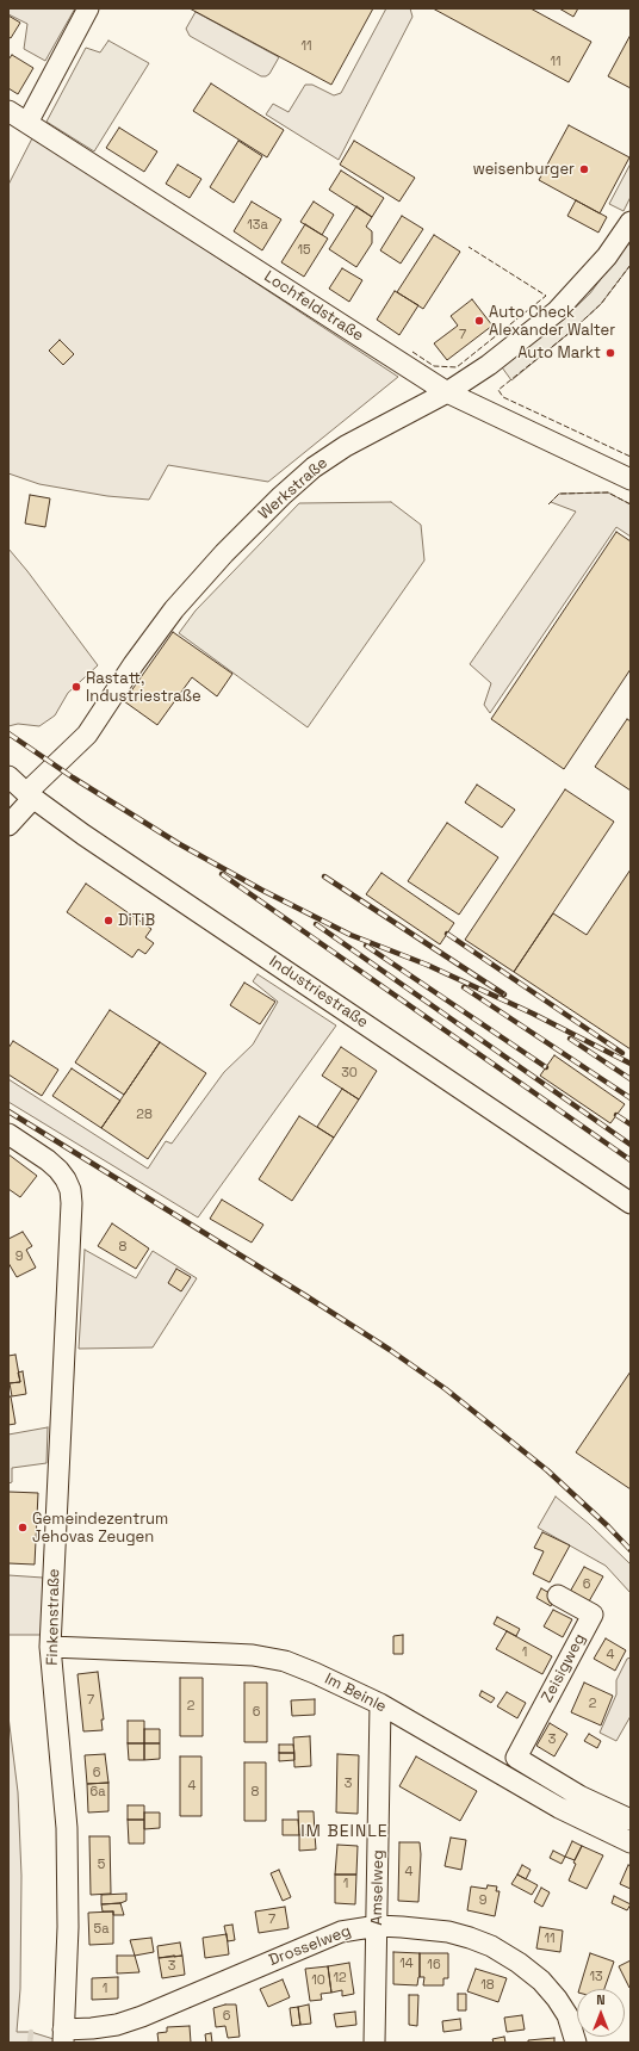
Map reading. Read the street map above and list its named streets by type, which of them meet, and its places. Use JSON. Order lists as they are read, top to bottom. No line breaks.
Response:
{"streets":{"street":["Lochfeldstraße","Werkstraße","Industriestraße","Finkenstraße","Zeisigweg","Im Beinle","Amselweg","Drosselweg"]},"crossings":[["Lochfeldstraße","Werkstraße"],["Werkstraße","Industriestraße"],["Finkenstraße","Im Beinle"],["Finkenstraße","Drosselweg"],["Im Beinle","Amselweg"],["Amselweg","Drosselweg"]],"districts":["IM BEINLE"],"places":["weisenburger","Auto Check Alexander Walter","Auto Markt","Rastatt, Industriestraße","DiTiB","Gemeindezentrum Jehovas Zeugen"],"house_numbers":["11","11","13a","15","7","30","28","8","9","6","1","4","7","2","2","6","3","6","3","4","6a","8","5","4","1","9","7","5a","11","14","16","3","13","12","10","18","1","6"],"north":"top"}
